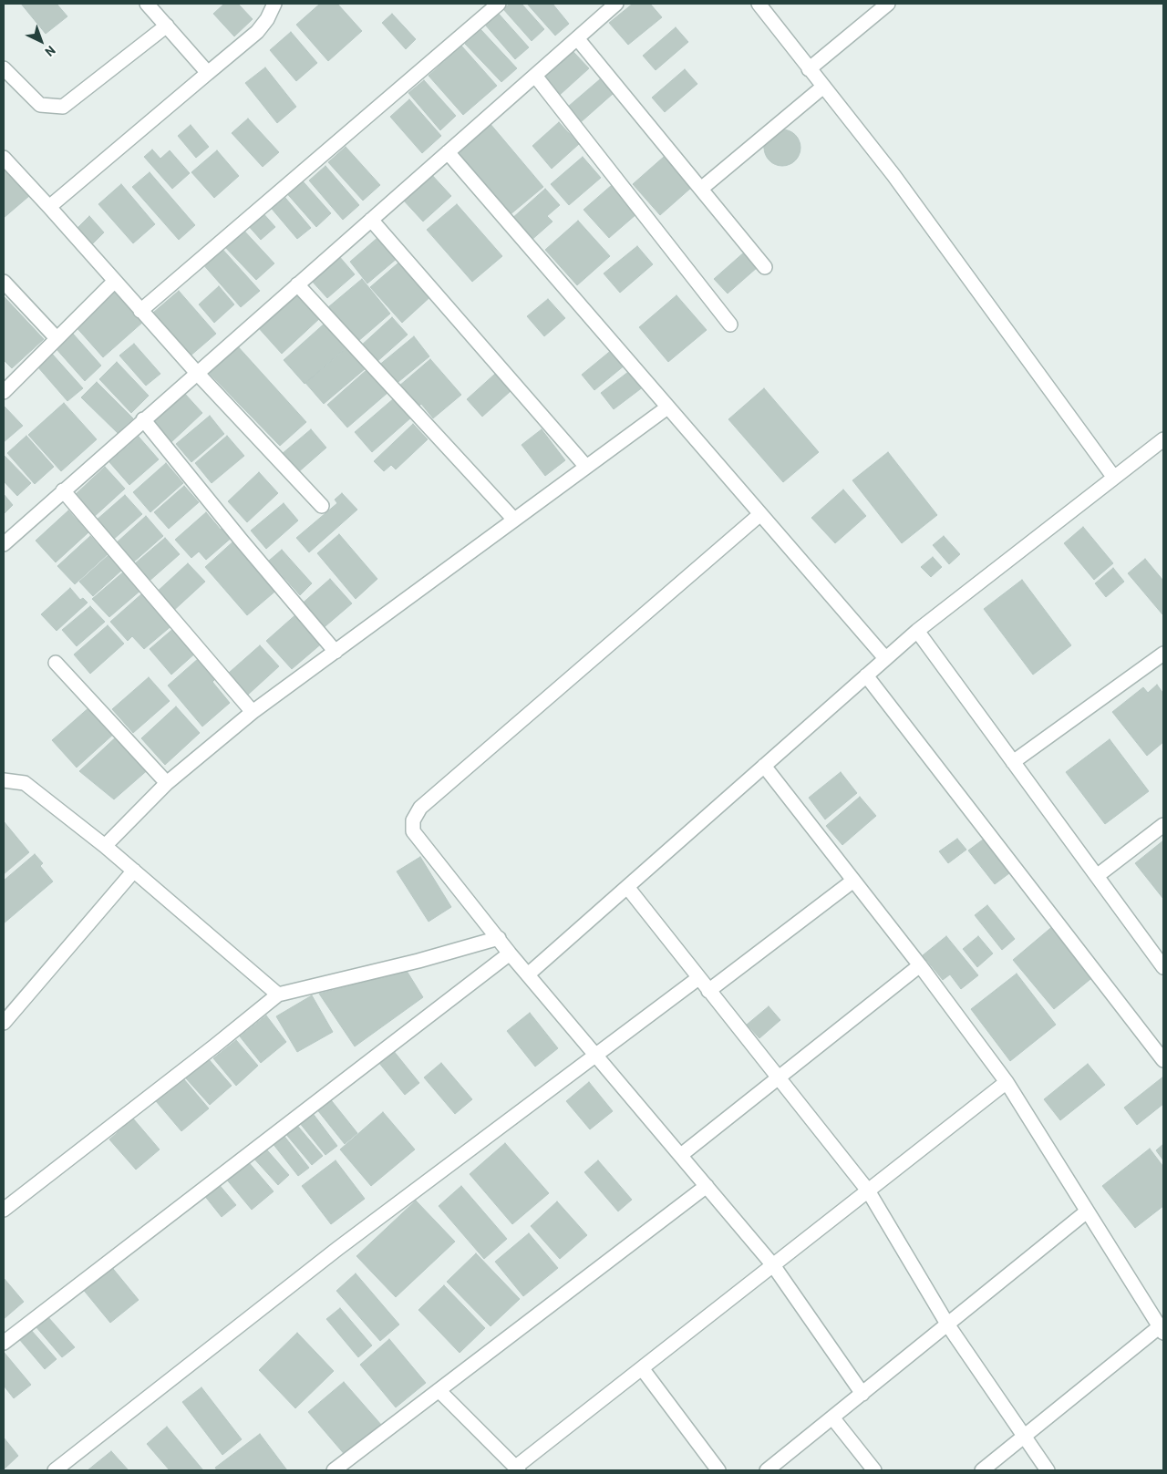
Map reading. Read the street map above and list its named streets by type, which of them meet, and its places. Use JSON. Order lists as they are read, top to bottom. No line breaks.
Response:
{"north":"bottom right"}
